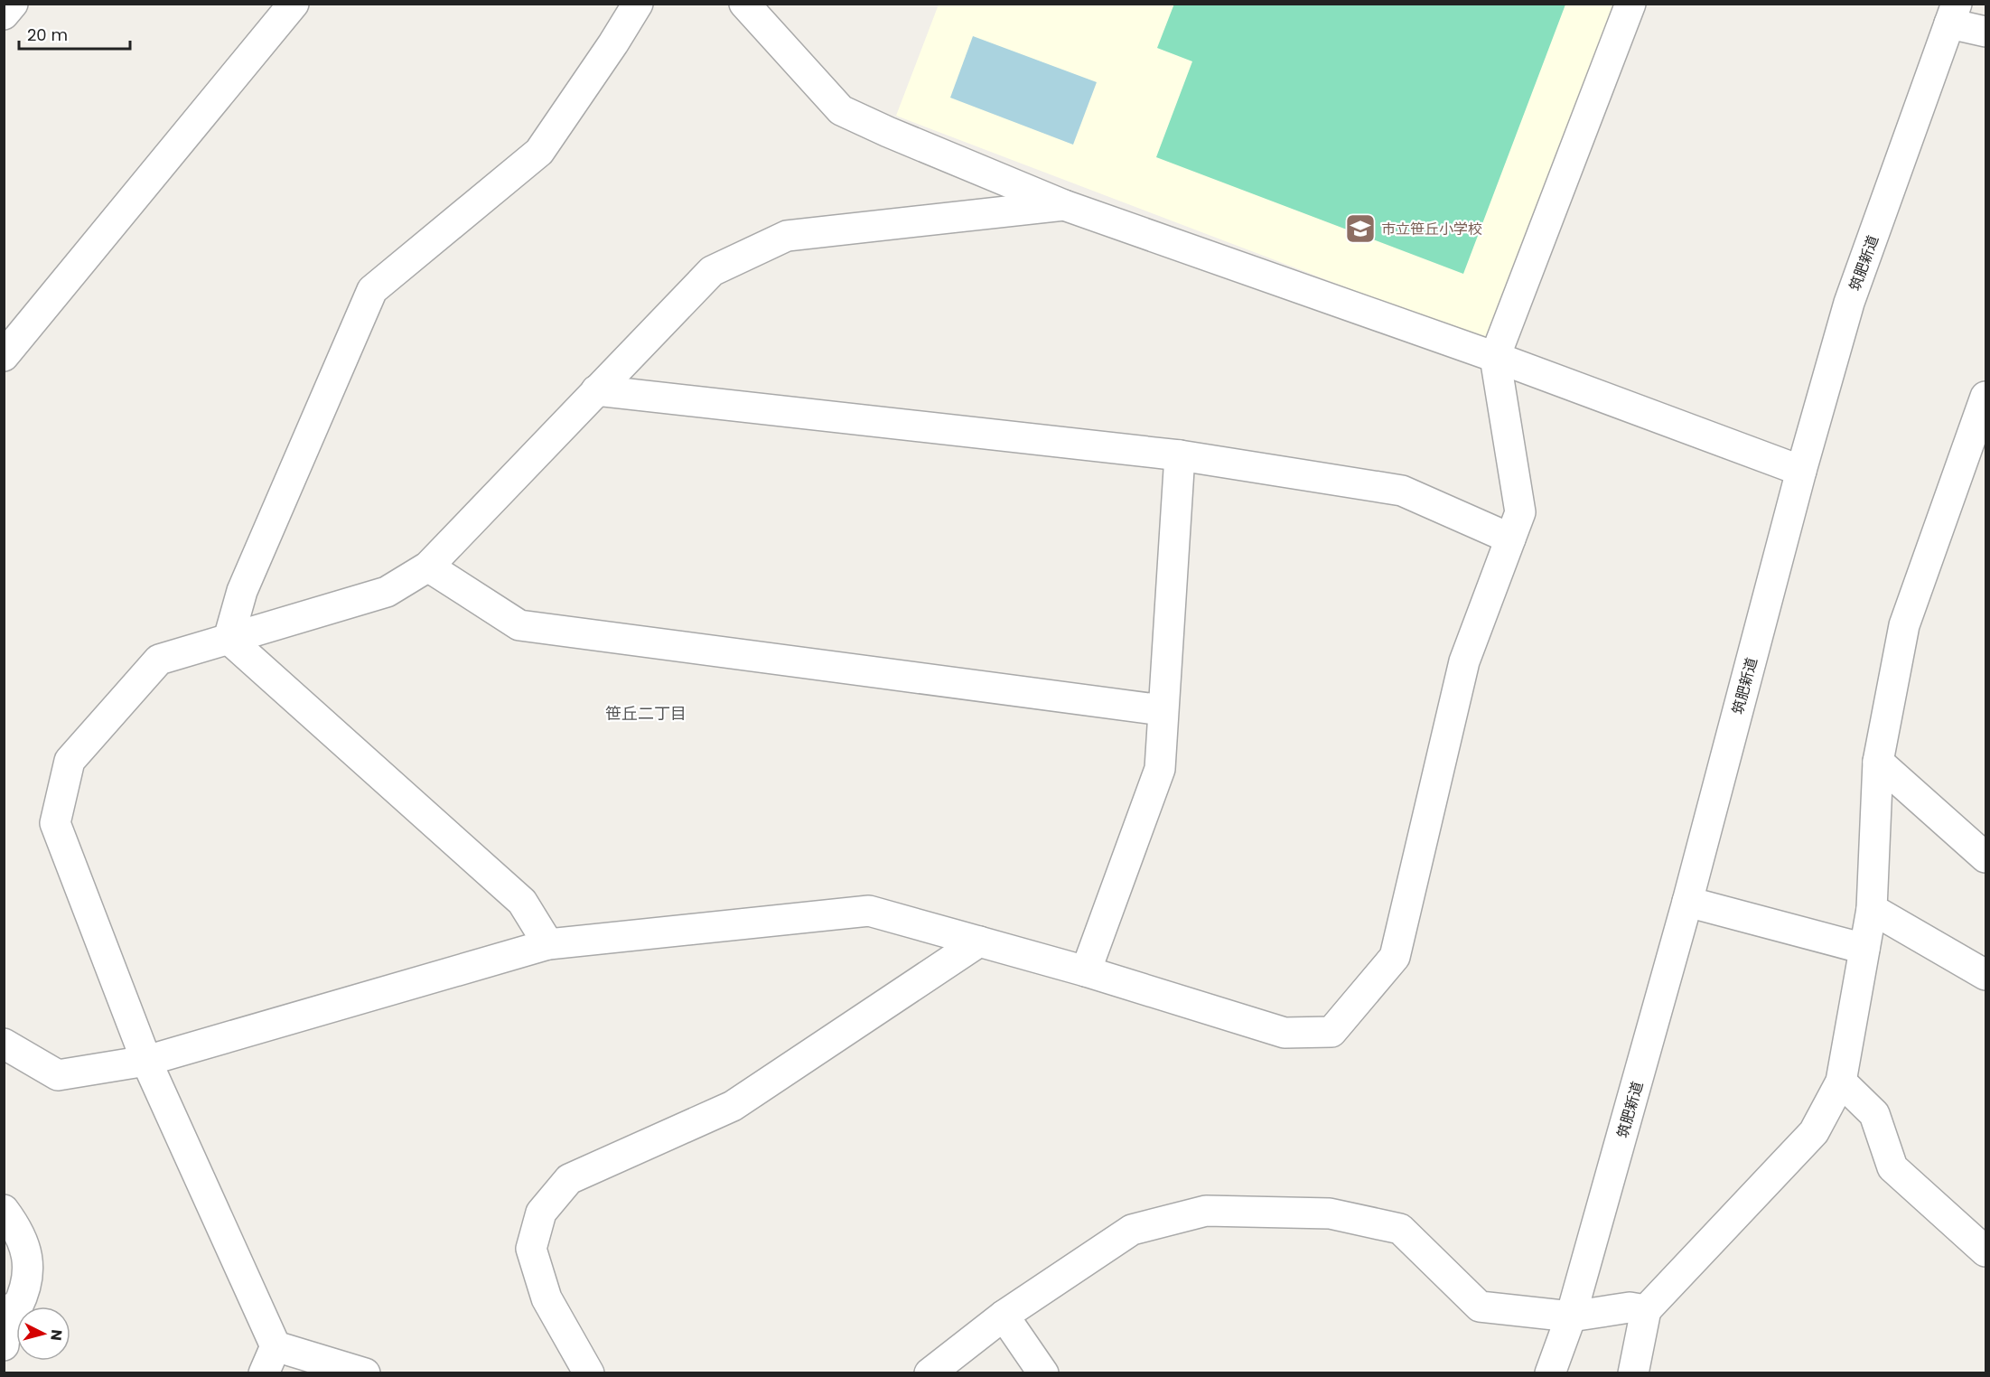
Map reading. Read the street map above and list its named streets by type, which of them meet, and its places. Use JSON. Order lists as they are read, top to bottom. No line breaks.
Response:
{"streets":{"street":["筑肥新道"]},"districts":["笹丘二丁目"],"places":{"school or university":["市立笹丘小学校"]},"scale_bar":"20 m","north":"right"}
